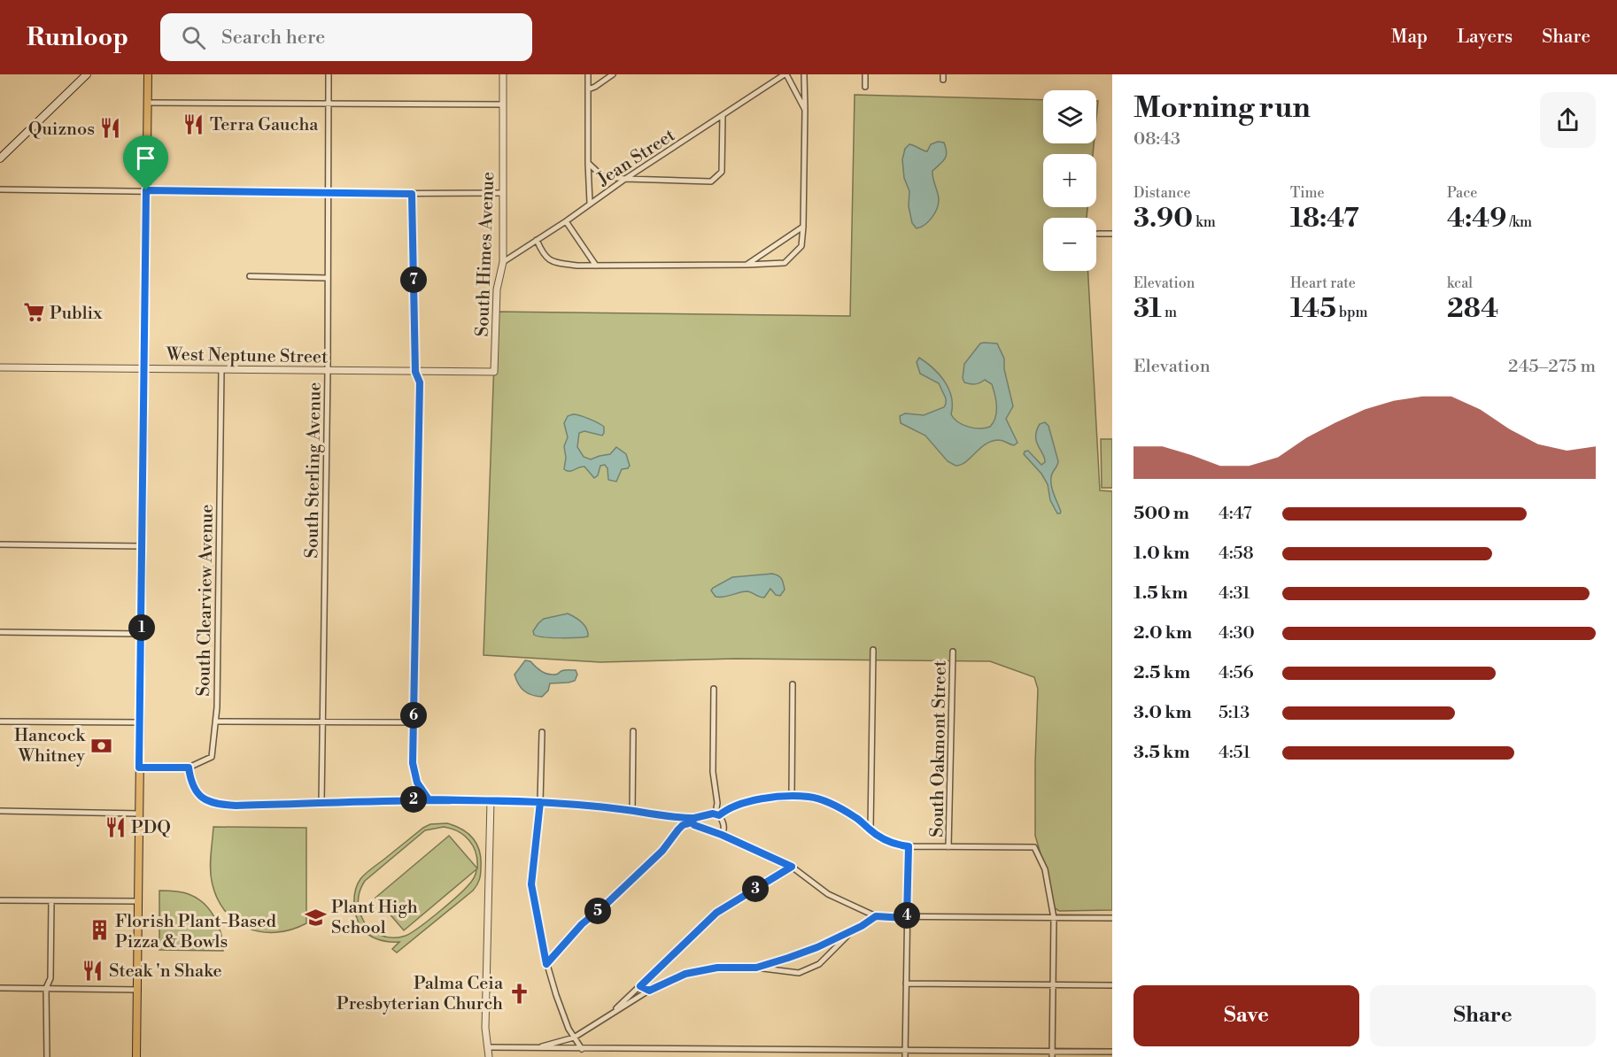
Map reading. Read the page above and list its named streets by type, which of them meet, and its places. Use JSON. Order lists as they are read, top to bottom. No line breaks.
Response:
{"streets":{"street":["Jean Street","South Himes Avenue","West Neptune Street","South Sterling Avenue","South Clearview Avenue","South Oakmont Street"]},"crossings":[["Jean Street","South Himes Avenue"],["South Himes Avenue","West Neptune Street"],["West Neptune Street","South Sterling Avenue"],["West Neptune Street","South Clearview Avenue"]],"places":{"restaurant":["Terra Gaucha","Quiznos","PDQ","Steak 'n Shake"],"supermarket":["Publix"],"bank":["Hancock Whitney"],"school or university":["Plant High School"],"building":["Florish Plant-Based Pizza & Bowls"],"church":["Palma Ceia Presbyterian Church"]},"page":{"header":"Runloop","search":"Search here","nav":["Map","Layers","Share"],"heading":["Morning run","08:43"],"map_buttons":["+","−"],"stats":[["Distance","3.90 km"],["Time","18:47"],["Pace","4:49 /km"],["Elevation","31 m"],["Heart rate","145 bpm"],["kcal","284"]],"pins":["7","1","6","2","3","5","4"],"chart":["Elevation","245–275 m"],"list":[{"name":"500 m","note":"4:47"},{"name":"1.0 km","note":"4:58"},{"name":"1.5 km","note":"4:31"},{"name":"2.0 km","note":"4:30"},{"name":"2.5 km","note":"4:56"},{"name":"3.0 km","note":"5:13"},{"name":"3.5 km","note":"4:51"}],"buttons":["Save","Share"]}}
